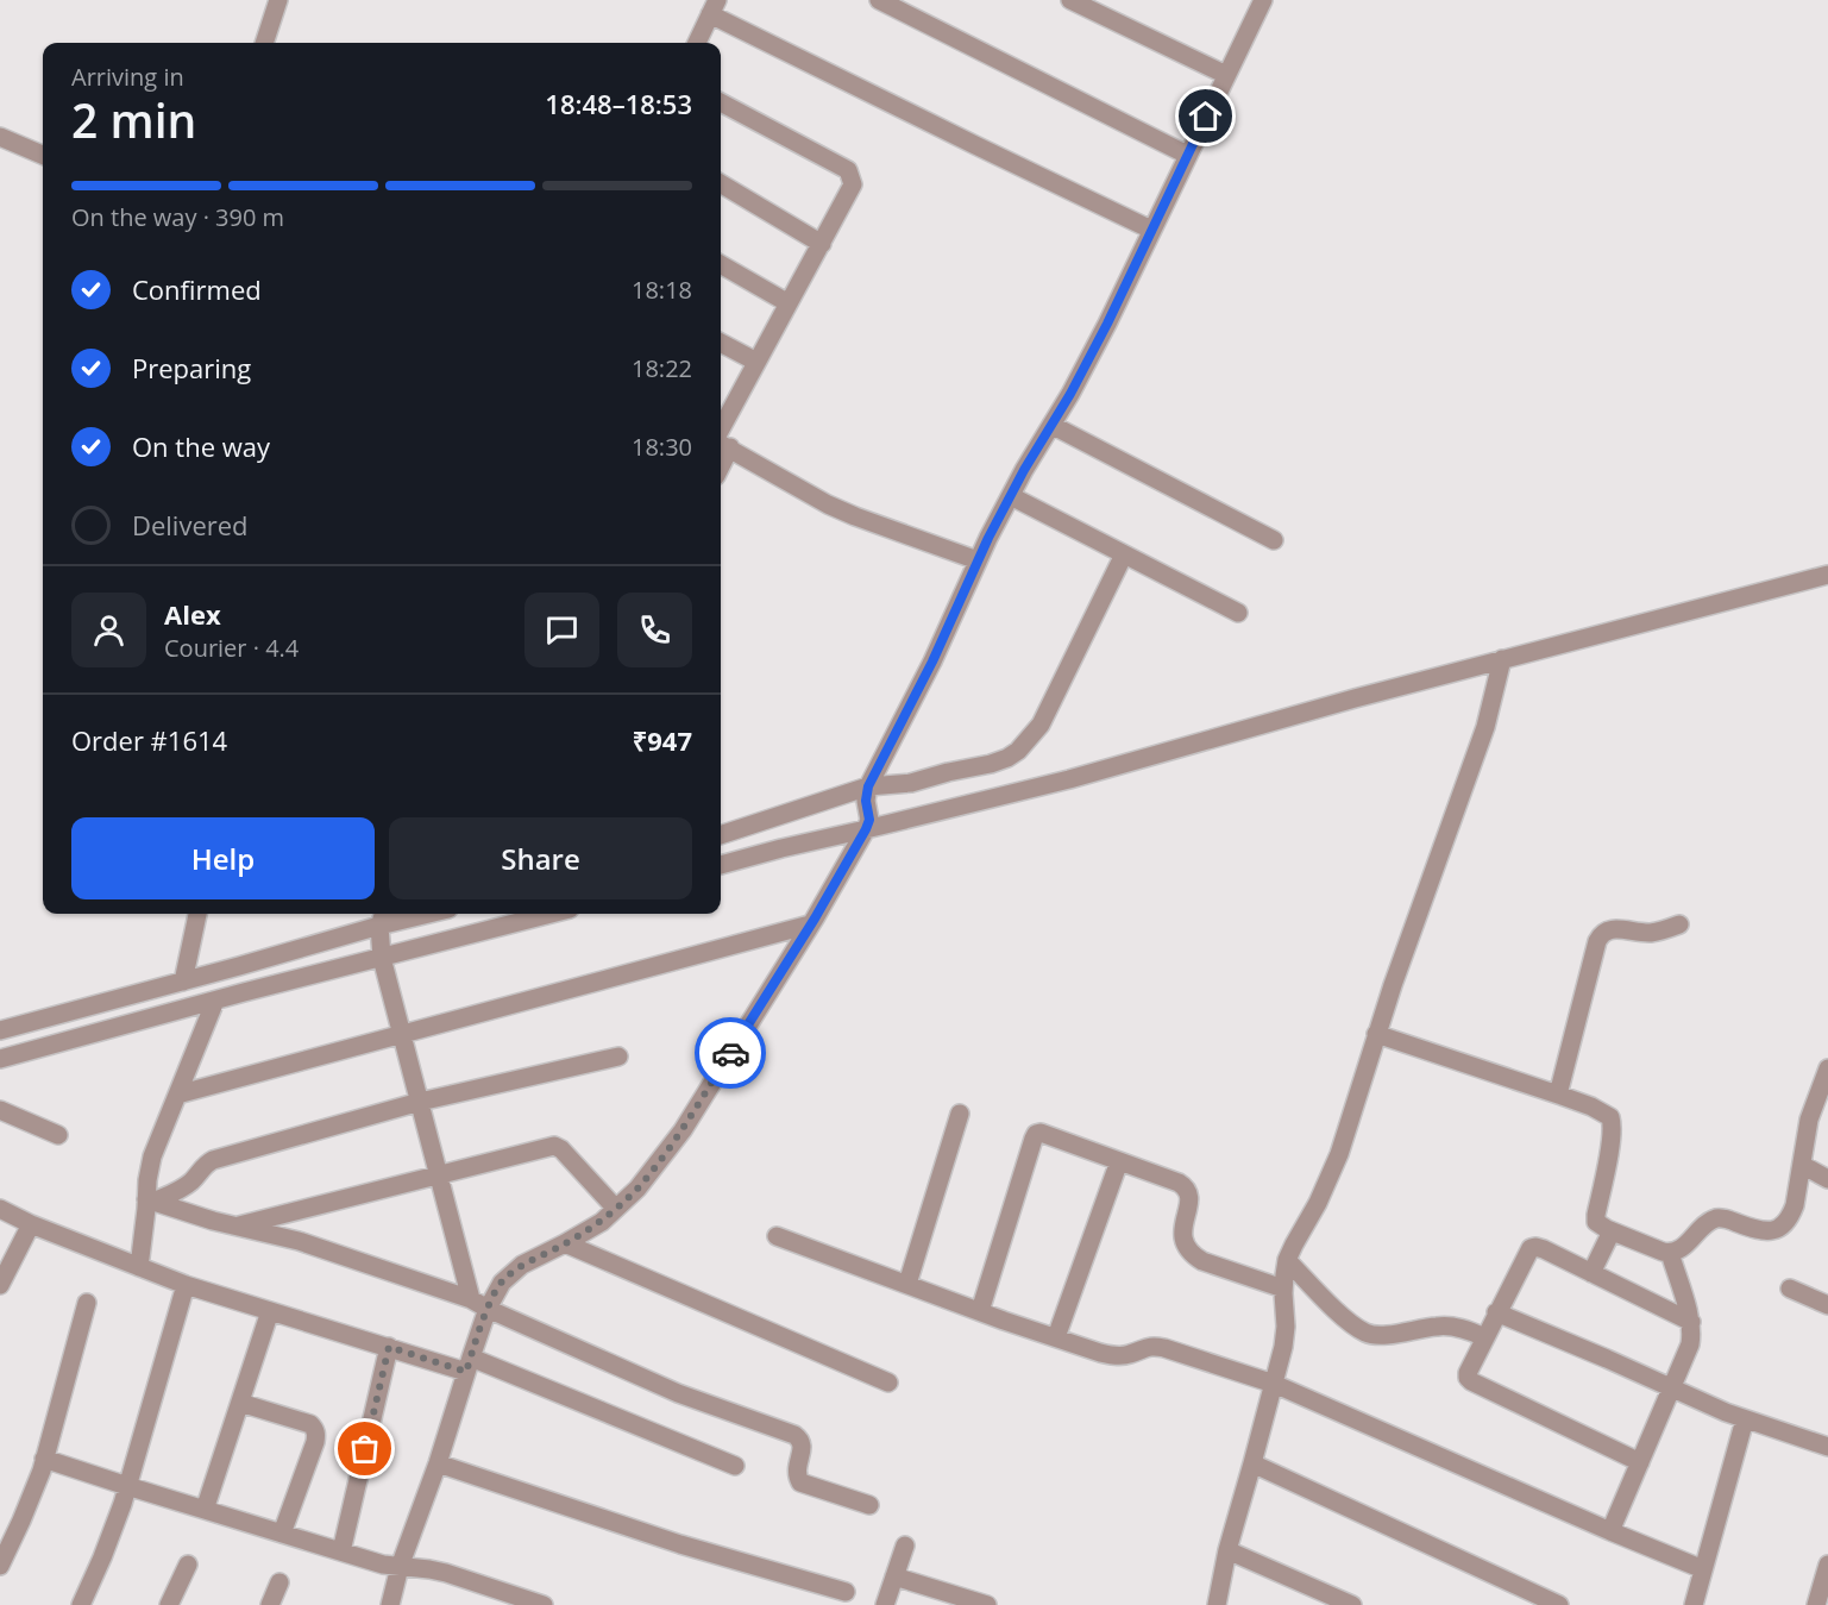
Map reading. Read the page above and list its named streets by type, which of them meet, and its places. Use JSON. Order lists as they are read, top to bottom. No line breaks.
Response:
{"page":{"heading":["2 min","Arriving in","18:48–18:53"],"panel":["Alex","Courier · 4.4","Order #1614","₹947"],"bar":"On the way · 390 m","list":[["Confirmed","18:18"],["Preparing","18:22"],["On the way","18:30"],"Delivered"],"buttons":["Help","Share"]}}
